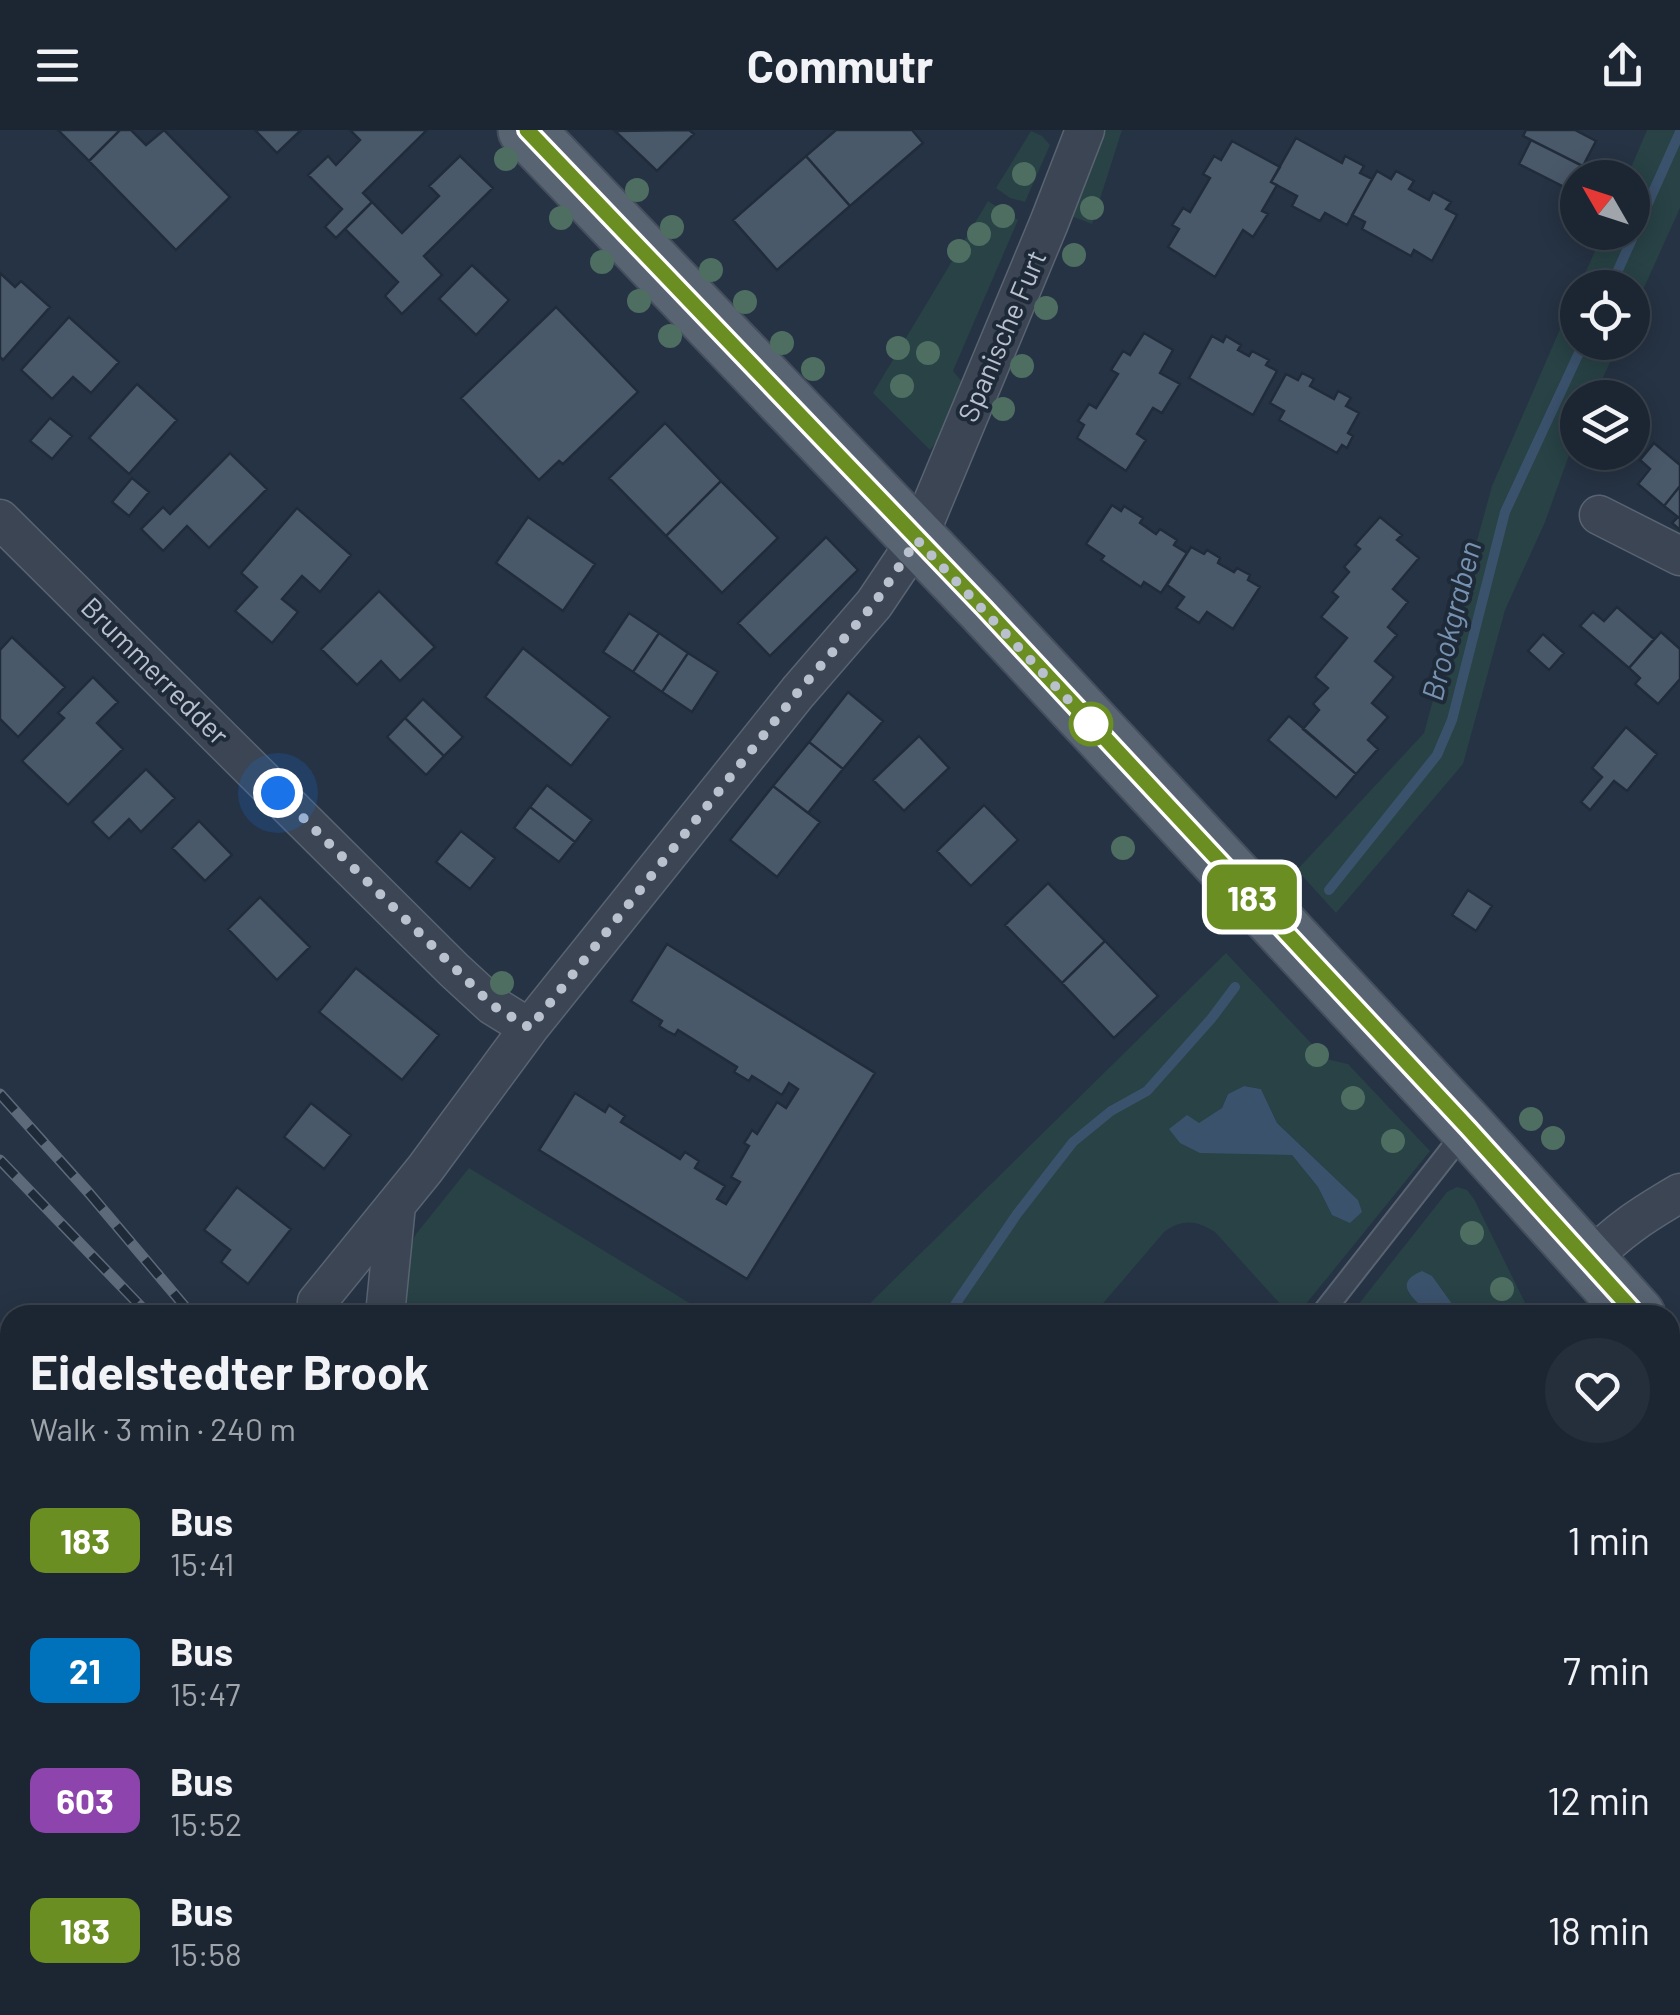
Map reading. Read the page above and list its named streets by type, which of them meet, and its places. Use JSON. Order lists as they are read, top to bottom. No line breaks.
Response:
{"streets":{"street":["Spanische Furt","Brummerredder"]},"crossings":[["Spanische Furt","Brummerredder"]],"water":["Brookgraben"],"lines":["bus line 183"],"north":"top left","page":{"header":"Commutr","on_map":"183","heading":["Eidelstedter Brook","Walk · 3 min · 240 m"],"list":[{"mark":"183","name":"Bus","note":"15:41","value":"1 min"},{"mark":"21","name":"Bus","note":"15:47","value":"7 min"},{"mark":"603","name":"Bus","note":"15:52","value":"12 min"},{"mark":"183","name":"Bus","note":"15:58","value":"18 min"}]}}
